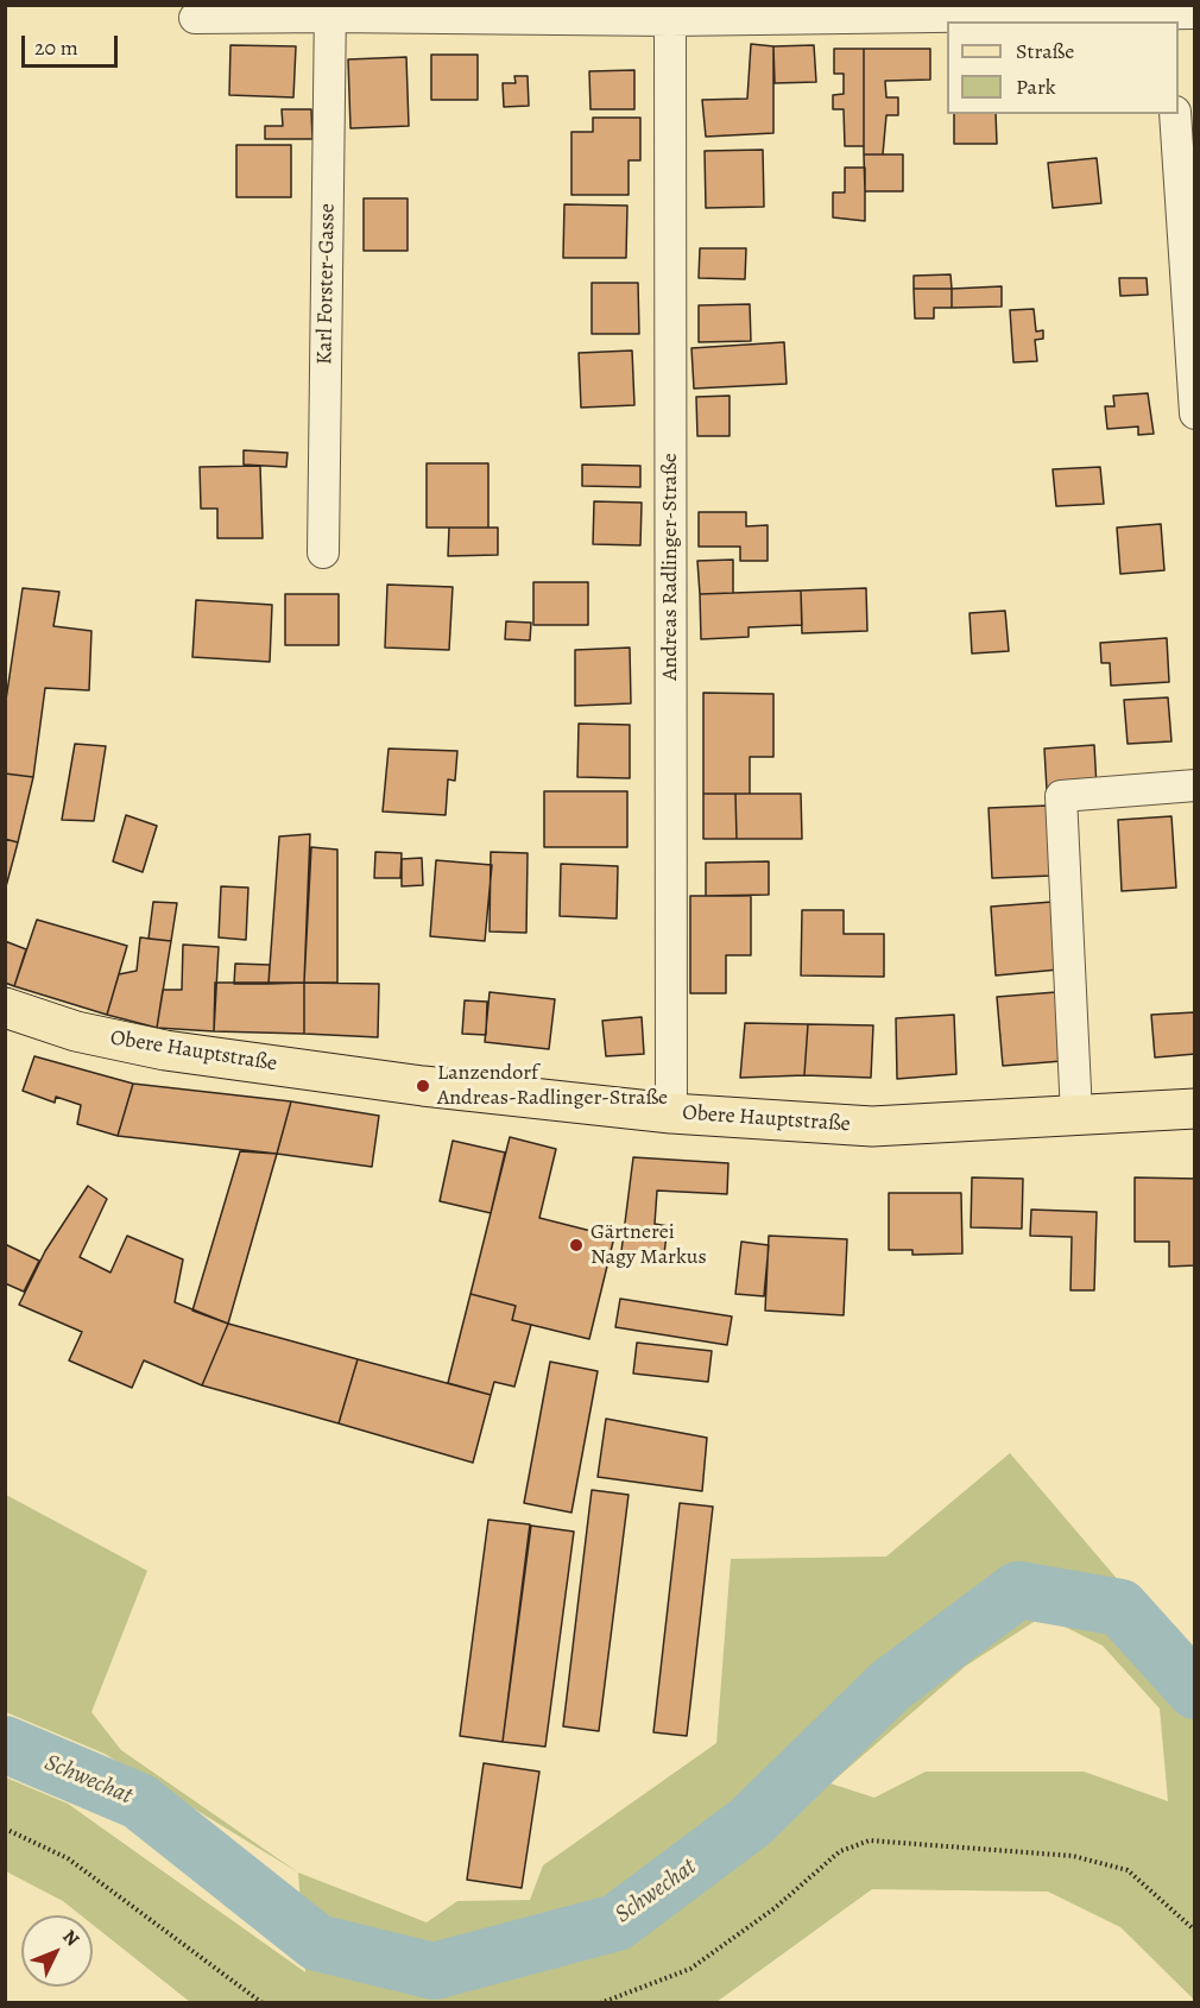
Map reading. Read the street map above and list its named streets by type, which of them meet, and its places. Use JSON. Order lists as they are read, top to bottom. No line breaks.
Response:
{"streets":{"main road":["Obere Hauptstraße"],"street":["Karl Forster-Gasse","Andreas Radlinger-Straße"]},"crossings":[["Andreas Radlinger-Straße","Obere Hauptstraße"]],"water":["Schwechat"],"places":["Lanzendorf Andreas-Radlinger-Straße","Gärtnerei Nagy Markus"],"legend":["Straße","Park"],"scale_bar":"20 m","north":"top right"}
